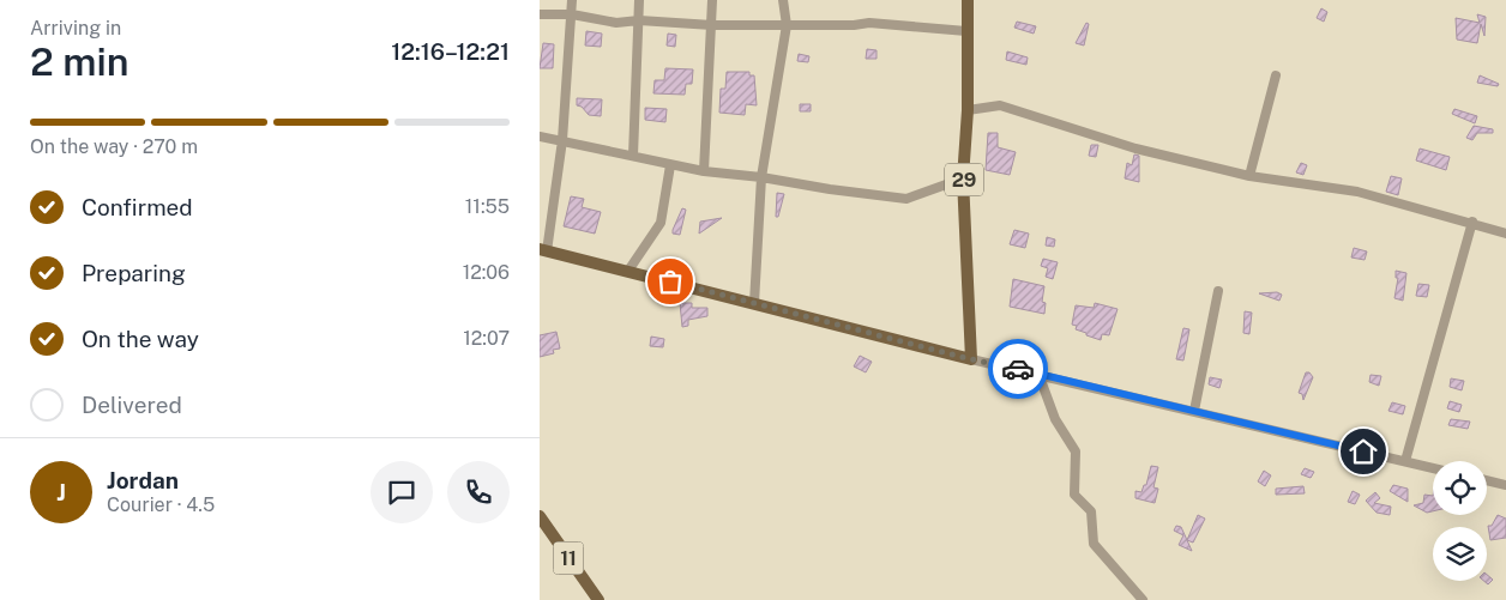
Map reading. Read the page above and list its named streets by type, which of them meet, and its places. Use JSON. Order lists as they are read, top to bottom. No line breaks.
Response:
{"streets":{"main road":["29","11"]},"page":{"heading":["2 min","Arriving in","12:16–12:21"],"panel":["Jordan","Courier · 4.5"],"bar":"On the way · 270 m","list":[["Confirmed","11:55"],["Preparing","12:06"],["On the way","12:07"],"Delivered"],"round":"J"}}
